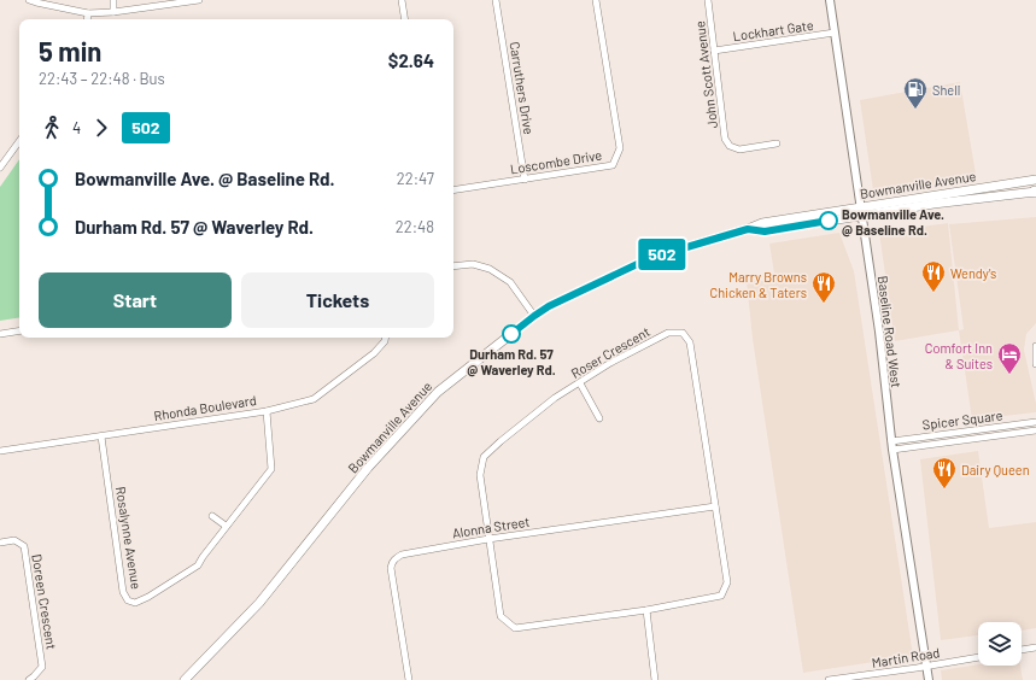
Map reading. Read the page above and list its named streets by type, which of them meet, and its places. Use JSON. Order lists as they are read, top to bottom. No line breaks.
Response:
{"streets":{"main road":["Bowmanville Avenue"],"street":["Lockhart Gate","John Scott Avenue","Carruthers Drive","Loscombe Drive","Baseline Road West","Roser Crescent","Rhonda Boulevard","Spicer Square","Alonna Street","Rosalynne Avenue","Doreen Crescent","Martin Road"]},"crossings":[["Lockhart Gate","John Scott Avenue"],["Lockhart Gate","Baseline Road West"],["Carruthers Drive","Loscombe Drive"],["Bowmanville Avenue","Baseline Road West"],["Baseline Road West","Spicer Square"],["Baseline Road West","Martin Road"],["Roser Crescent","Alonna Street"],["Rhonda Boulevard","Rosalynne Avenue"]],"places":{"fuel station":["Shell"],"other":["Bowmanville Ave. @ Baseline Rd.","Durham Rd. 57 @ Waverley Rd."],"restaurant":["Wendy's","Marry Browns Chicken & Taters","Dairy Queen"],"hotel":["Comfort Inn & Suites"]},"lines":["bus line 502"],"page":{"on_map":"502","heading":["5 min","22:43 – 22:48 · Bus","$2.64"],"legs":["4","502"],"list":[{"name":"Bowmanville Ave. @ Baseline Rd.","value":"22:47"},{"name":"Durham Rd. 57 @ Waverley Rd.","value":"22:48"}],"buttons":["Start","Tickets"]}}
